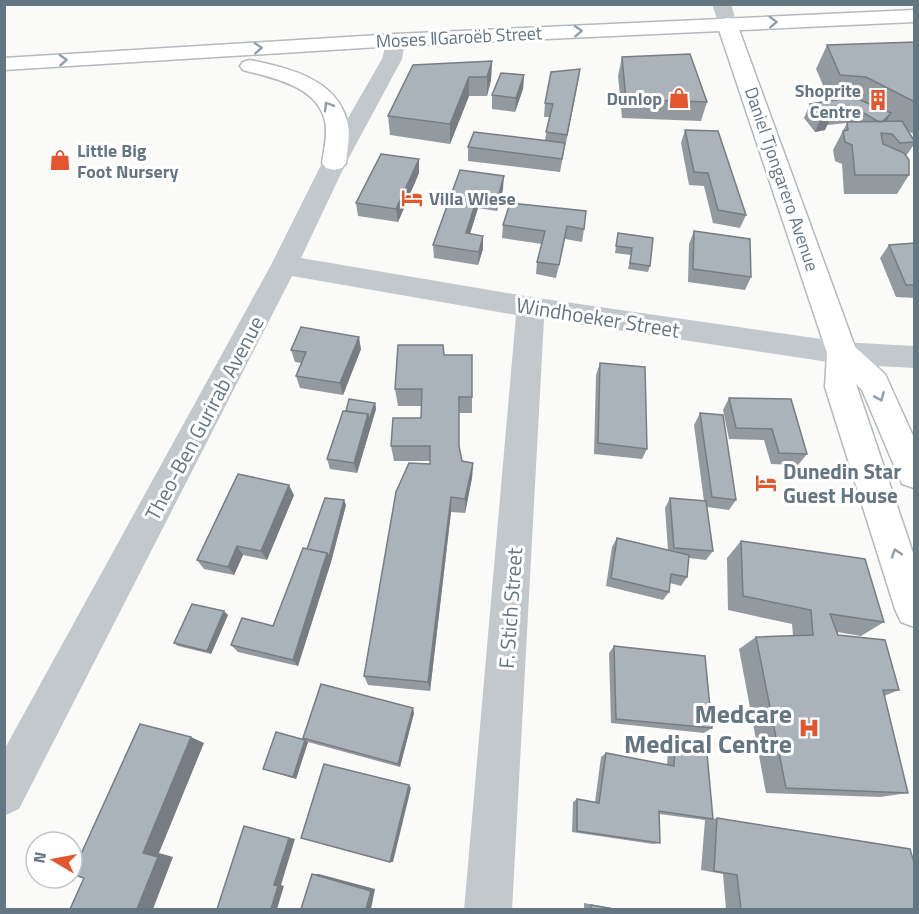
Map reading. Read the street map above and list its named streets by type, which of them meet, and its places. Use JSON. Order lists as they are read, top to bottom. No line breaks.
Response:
{"streets":{"main road":["Moses ǁGaroëb Street","Daniel Tjongarero Avenue"],"street":["Windhoeker Street","Theo-Ben Gurirab Avenue","F. Stich Street"]},"crossings":[["Moses ǁGaroëb Street","Daniel Tjongarero Avenue"],["Moses ǁGaroëb Street","Theo-Ben Gurirab Avenue"],["Daniel Tjongarero Avenue","Windhoeker Street"],["Windhoeker Street","Theo-Ben Gurirab Avenue"],["Windhoeker Street","F. Stich Street"]],"places":{"shop":["Dunlop","Little Big Foot Nursery"],"building":["Shoprite Centre"],"hotel":["Villa Wiese","Dunedin Star Guest House"],"hospital":["Medcare Medical Centre"]},"north":"left"}
